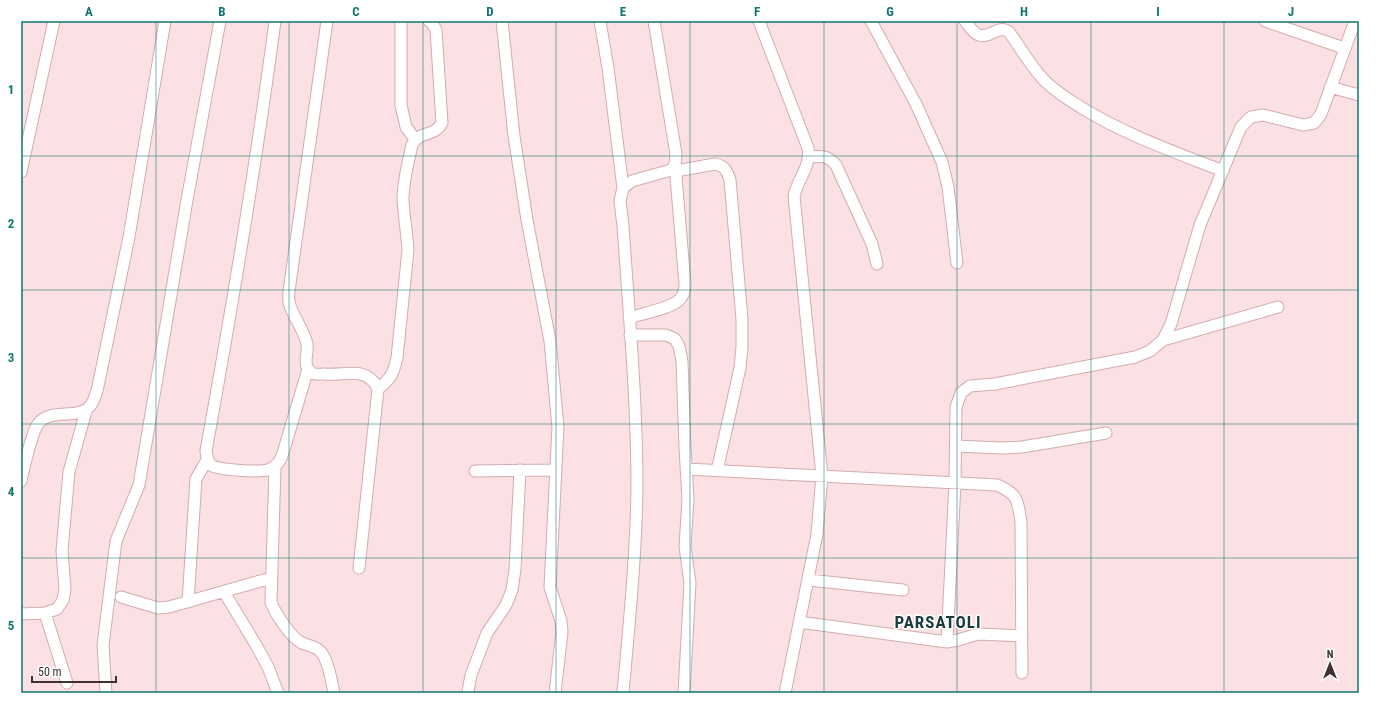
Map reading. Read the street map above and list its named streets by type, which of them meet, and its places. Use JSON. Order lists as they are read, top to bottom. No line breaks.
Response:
{"districts":["PARSATOLI"],"scale_bar":"50 m","north":"top","grid":{"columns":["A","B","C","D","E","F","G","H","I","J"],"rows":["1","2","3","4","5"]}}
